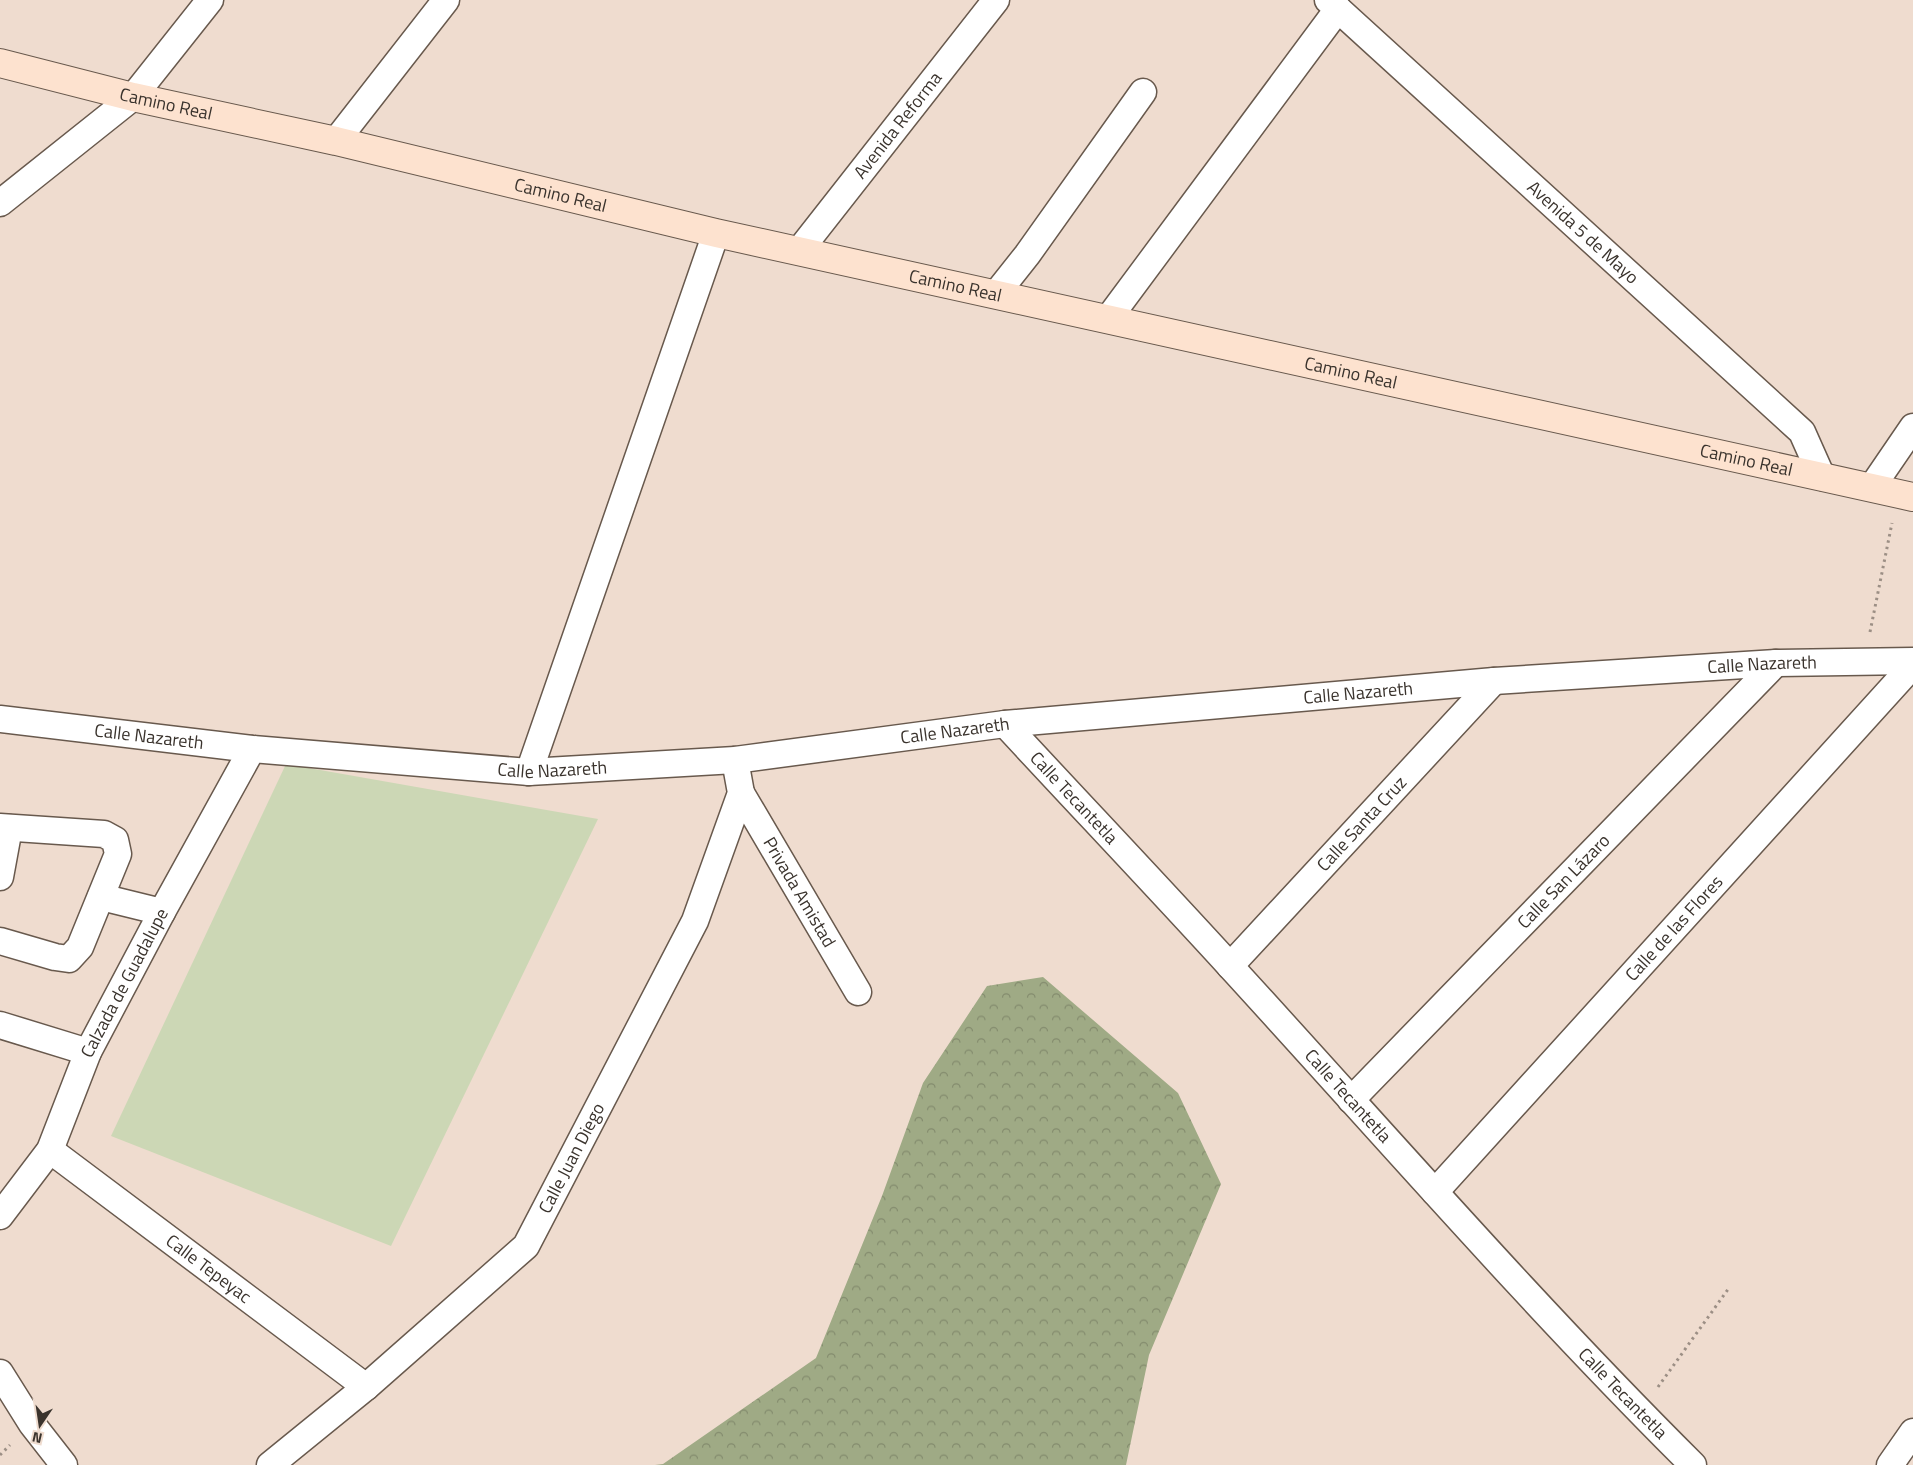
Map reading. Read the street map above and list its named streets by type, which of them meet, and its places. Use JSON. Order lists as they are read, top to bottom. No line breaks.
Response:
{"streets":{"main road":["Camino Real"],"street":["Avenida Reforma","Avenida 5 de Mayo","Calle Nazareth","Calle Tecantetla","Calle Santa Cruz","Calle San Lázaro","Privada Amistad","Calle de las Flores","Calzada de Guadalupe","Calle Juan Diego","Calle Tepeyac"]},"crossings":[["Camino Real","Avenida Reforma"],["Camino Real","Avenida 5 de Mayo"],["Calle Nazareth","Calle Tecantetla"],["Calle Nazareth","Calle Santa Cruz"],["Calle Nazareth","Calle San Lázaro"],["Calle Nazareth","Calle de las Flores"],["Calle Nazareth","Calzada de Guadalupe"],["Calle Tecantetla","Calle Santa Cruz"],["Calle Tecantetla","Calle San Lázaro"],["Calle Tecantetla","Calle de las Flores"],["Privada Amistad","Calle Juan Diego"],["Calzada de Guadalupe","Calle Tepeyac"],["Calle Juan Diego","Calle Tepeyac"]],"north":"bottom"}
